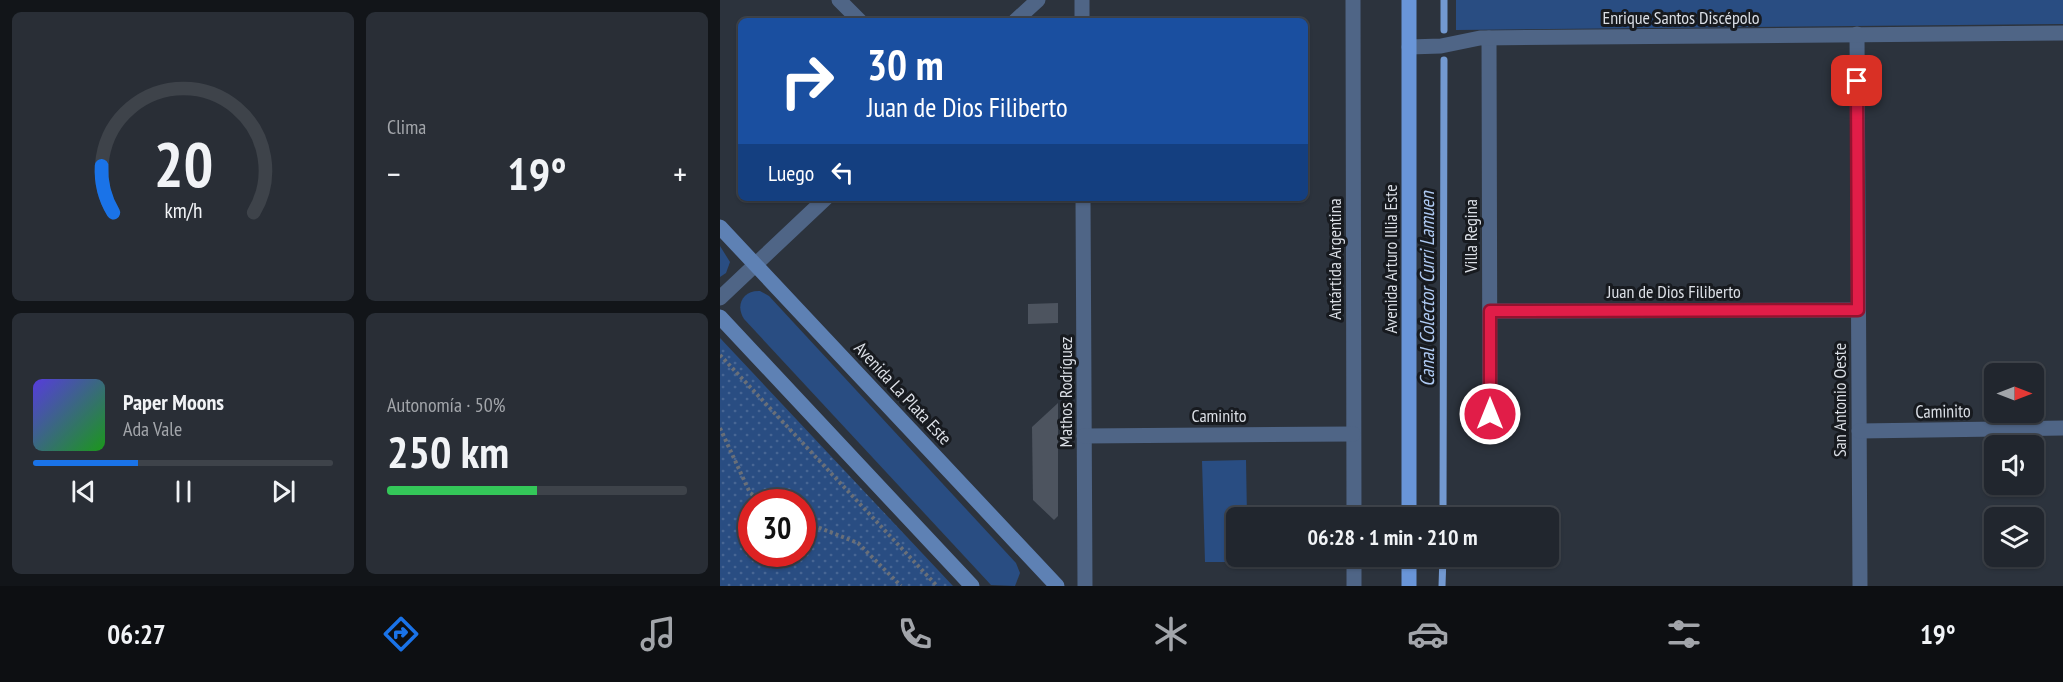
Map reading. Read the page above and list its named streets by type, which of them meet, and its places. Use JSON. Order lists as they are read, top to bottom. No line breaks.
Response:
{"streets":{"main road":["Avenida Arturo Illia Este","Avenida La Plata Este"],"street":["Enrique Santos Discépolo","Villa Regina","Antártida Argentina","Juan de Dios Filiberto","Mathos Rodríguez","San Antonio Oeste","Caminito"]},"crossings":[["Enrique Santos Discépolo","Villa Regina"],["Enrique Santos Discépolo","Avenida Arturo Illia Este"],["Enrique Santos Discépolo","San Antonio Oeste"],["Villa Regina","Juan de Dios Filiberto"],["Antártida Argentina","Caminito"],["Juan de Dios Filiberto","San Antonio Oeste"],["Mathos Rodríguez","Caminito"],["San Antonio Oeste","Caminito"]],"water":["Canal Colector Curri Lamuen"],"north":"right","page":{"tile":["Clima",["Autonomía · 50%","250 km"]],"turn":["30 m","Juan de Dios Filiberto"],"then":"Luego","heat":["−","19°","+"],"song":["Paper Moons","Ada Vale"],"limit":"30","trip":"06:28 · 1 min · 210 m","tabs":["06:27","19°"],"gauge":["20","km/h"]}}
